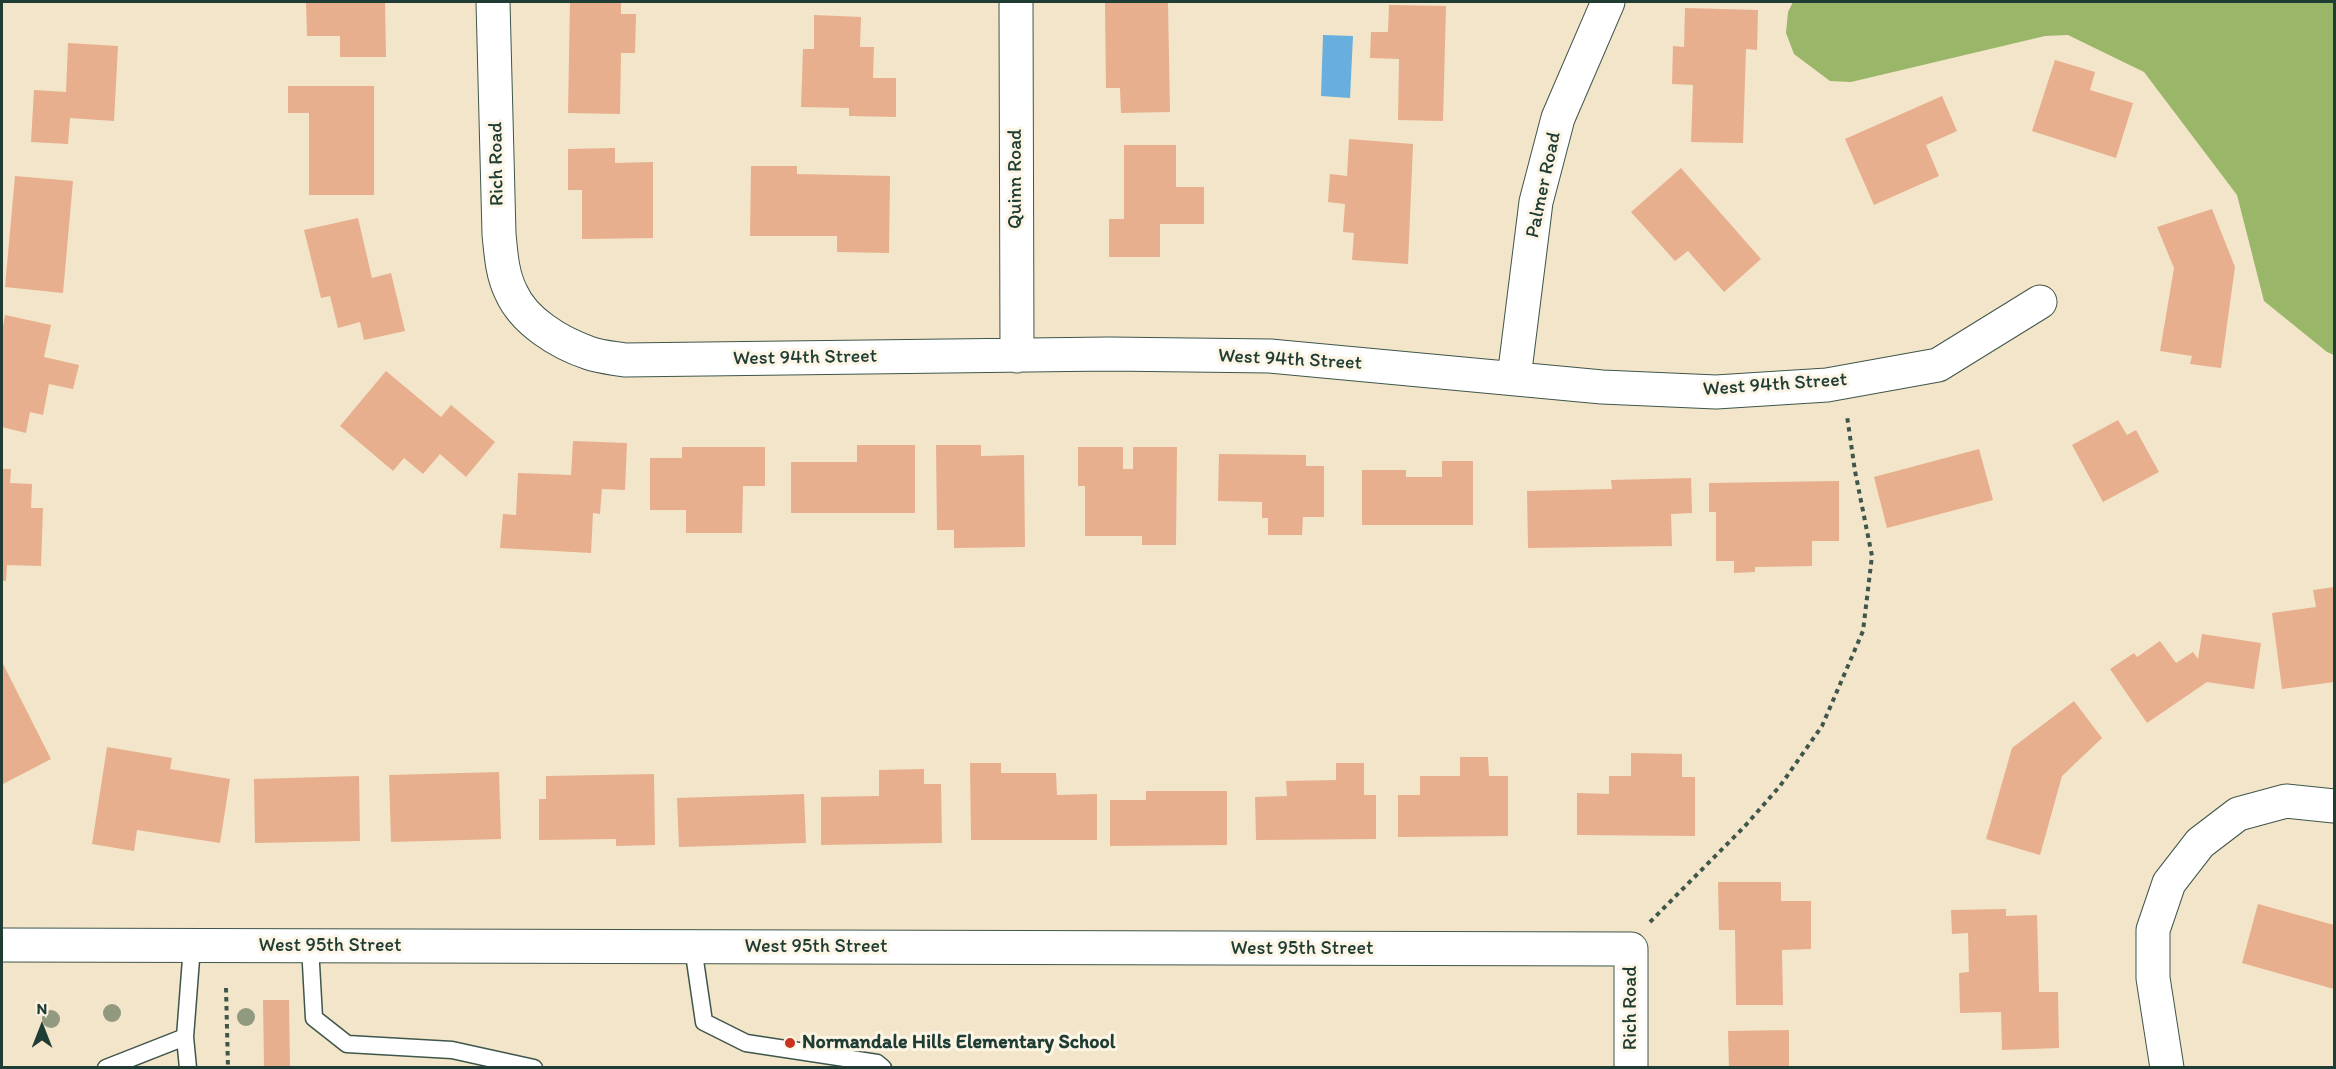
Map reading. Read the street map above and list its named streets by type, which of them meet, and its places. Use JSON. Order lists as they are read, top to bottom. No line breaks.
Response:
{"streets":{"street":["Rich Road","Quinn Road","Palmer Road","West 94th Street","West 95th Street"]},"crossings":[["Rich Road","West 94th Street"],["Rich Road","West 95th Street"],["Quinn Road","West 94th Street"],["Palmer Road","West 94th Street"]],"places":["Normandale Hills Elementary School"],"north":"top"}
